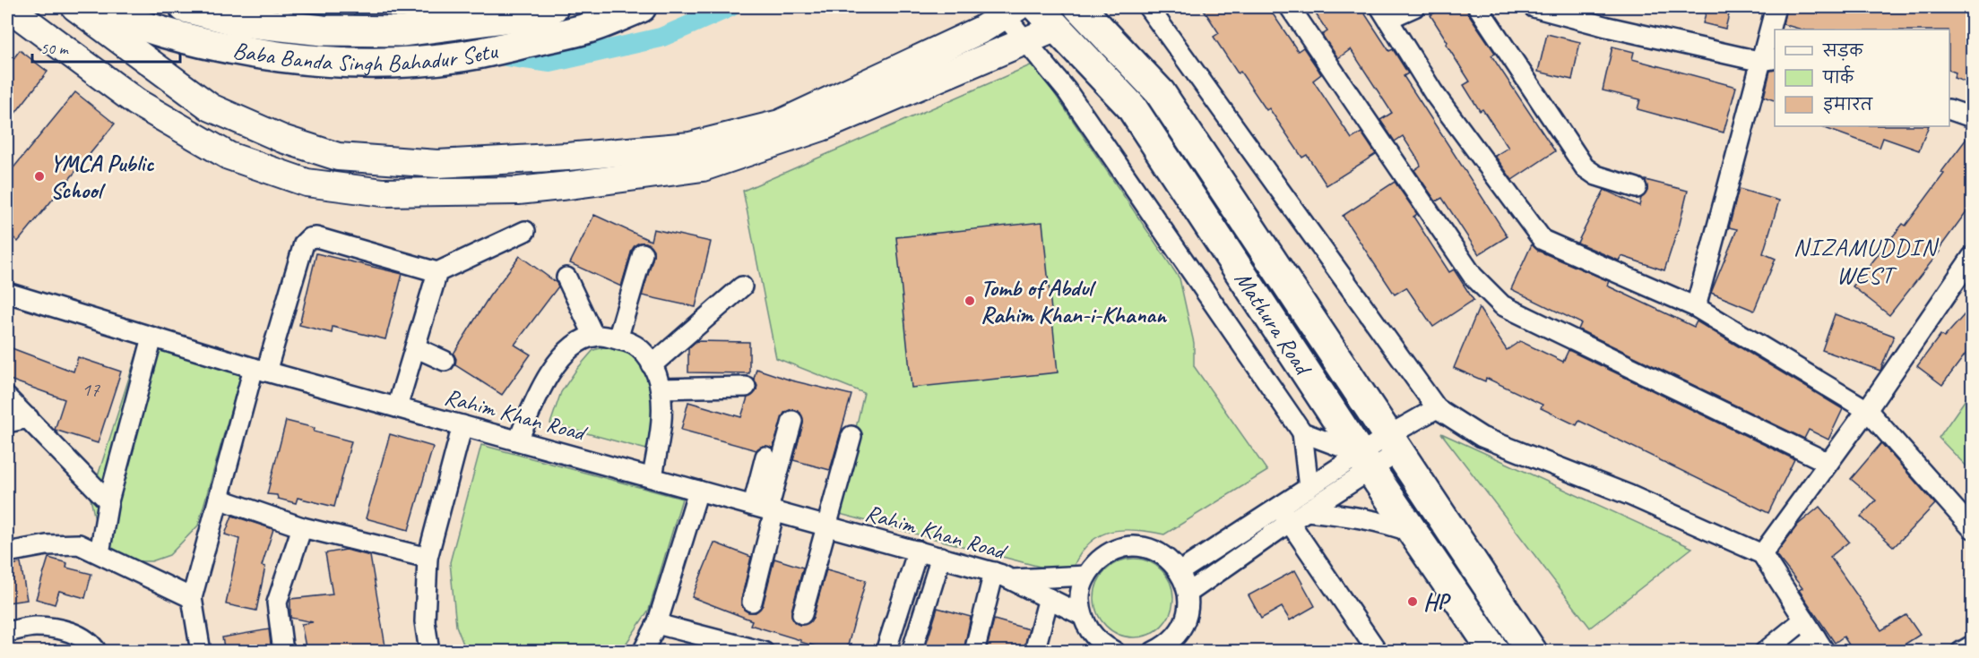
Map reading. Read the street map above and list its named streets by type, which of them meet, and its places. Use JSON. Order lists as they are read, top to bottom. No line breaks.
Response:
{"streets":{"main road":["Baba Banda Singh Bahadur Setu","Mathura Road"],"street":["Rahim Khan Road"]},"districts":["NIZAMUDDIN WEST"],"places":["YMCA Public School","Tomb of Abdul Rahim Khan-i-Khanan","HP"],"house_numbers":["17"],"legend":["सड़क","पार्क","इमारत"],"scale_bar":"50 m"}
